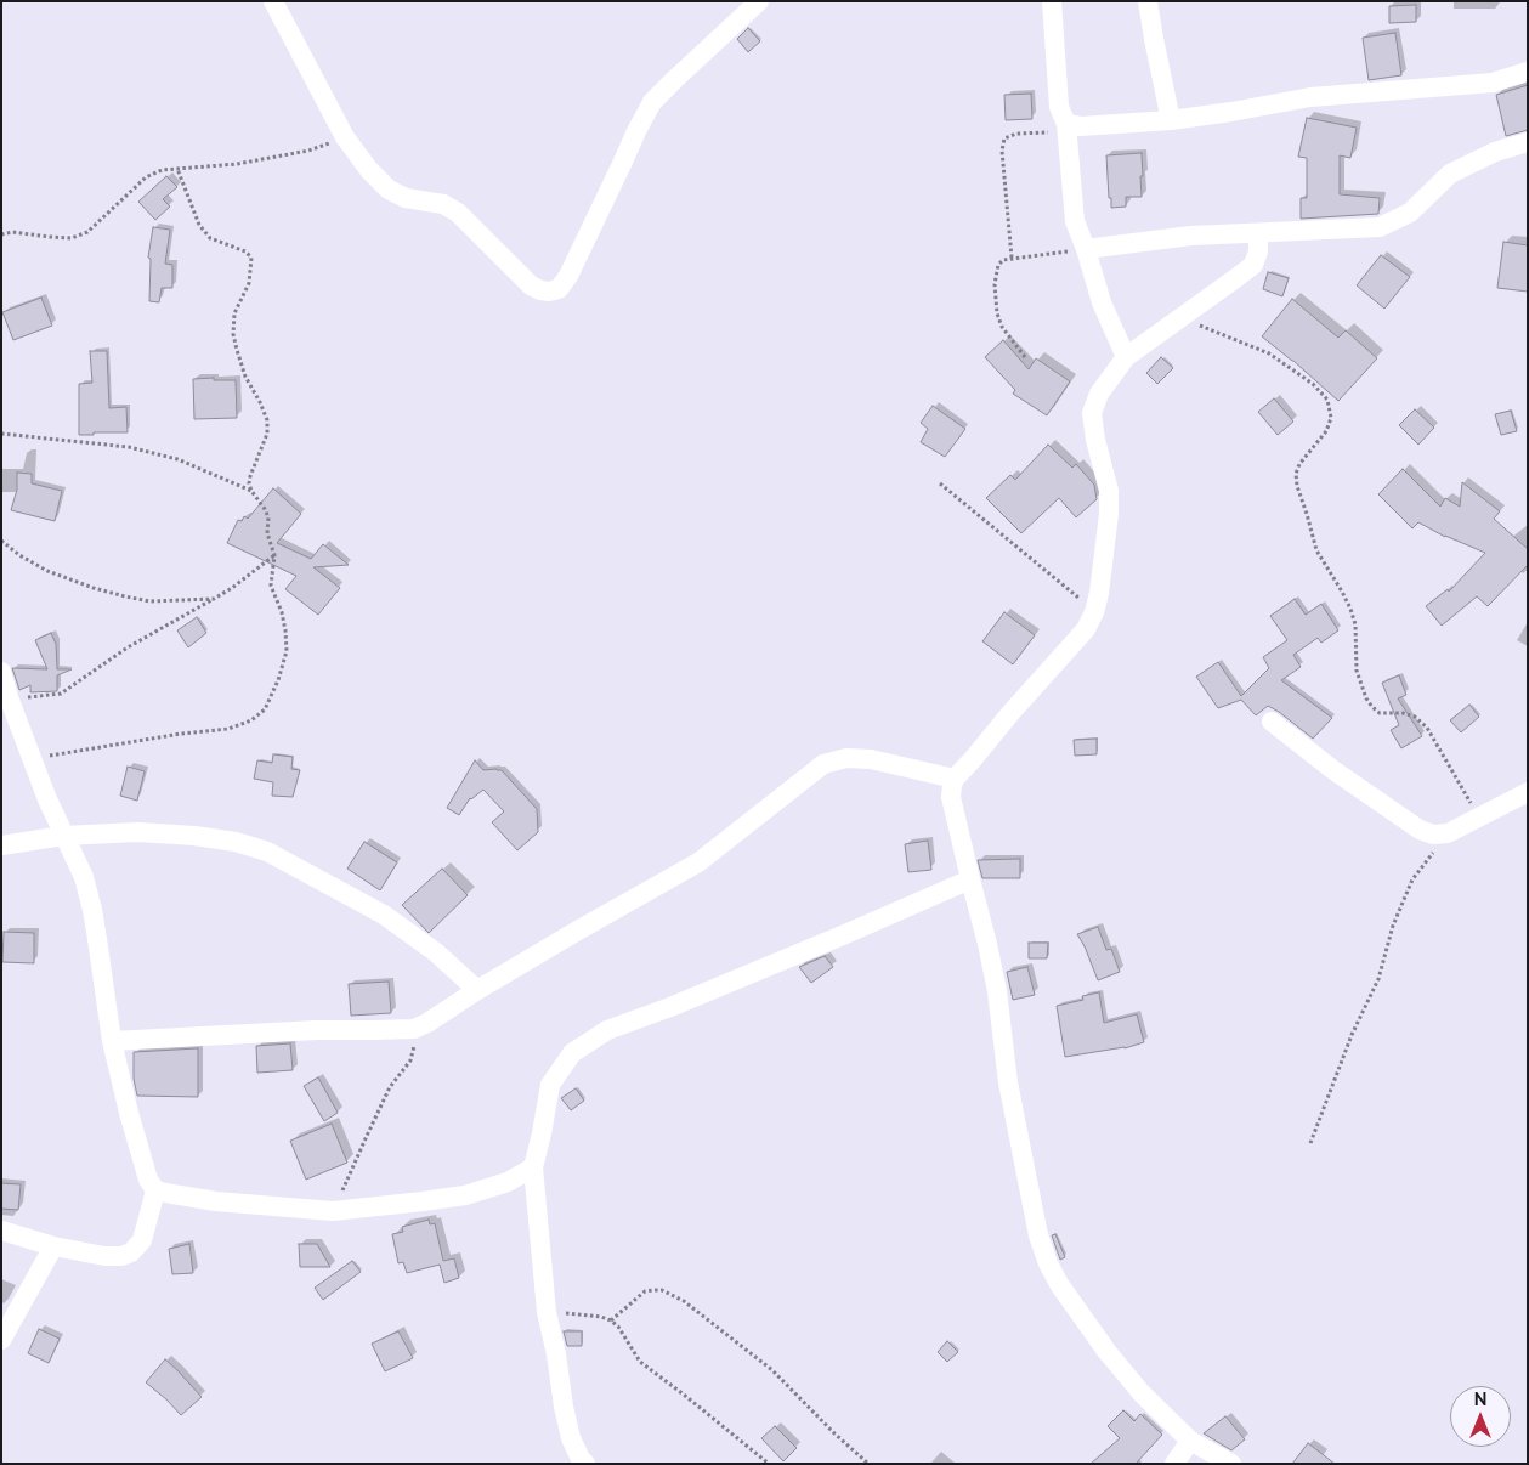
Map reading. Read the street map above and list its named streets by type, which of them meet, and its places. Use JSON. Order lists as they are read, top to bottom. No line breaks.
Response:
{"north":"top"}
